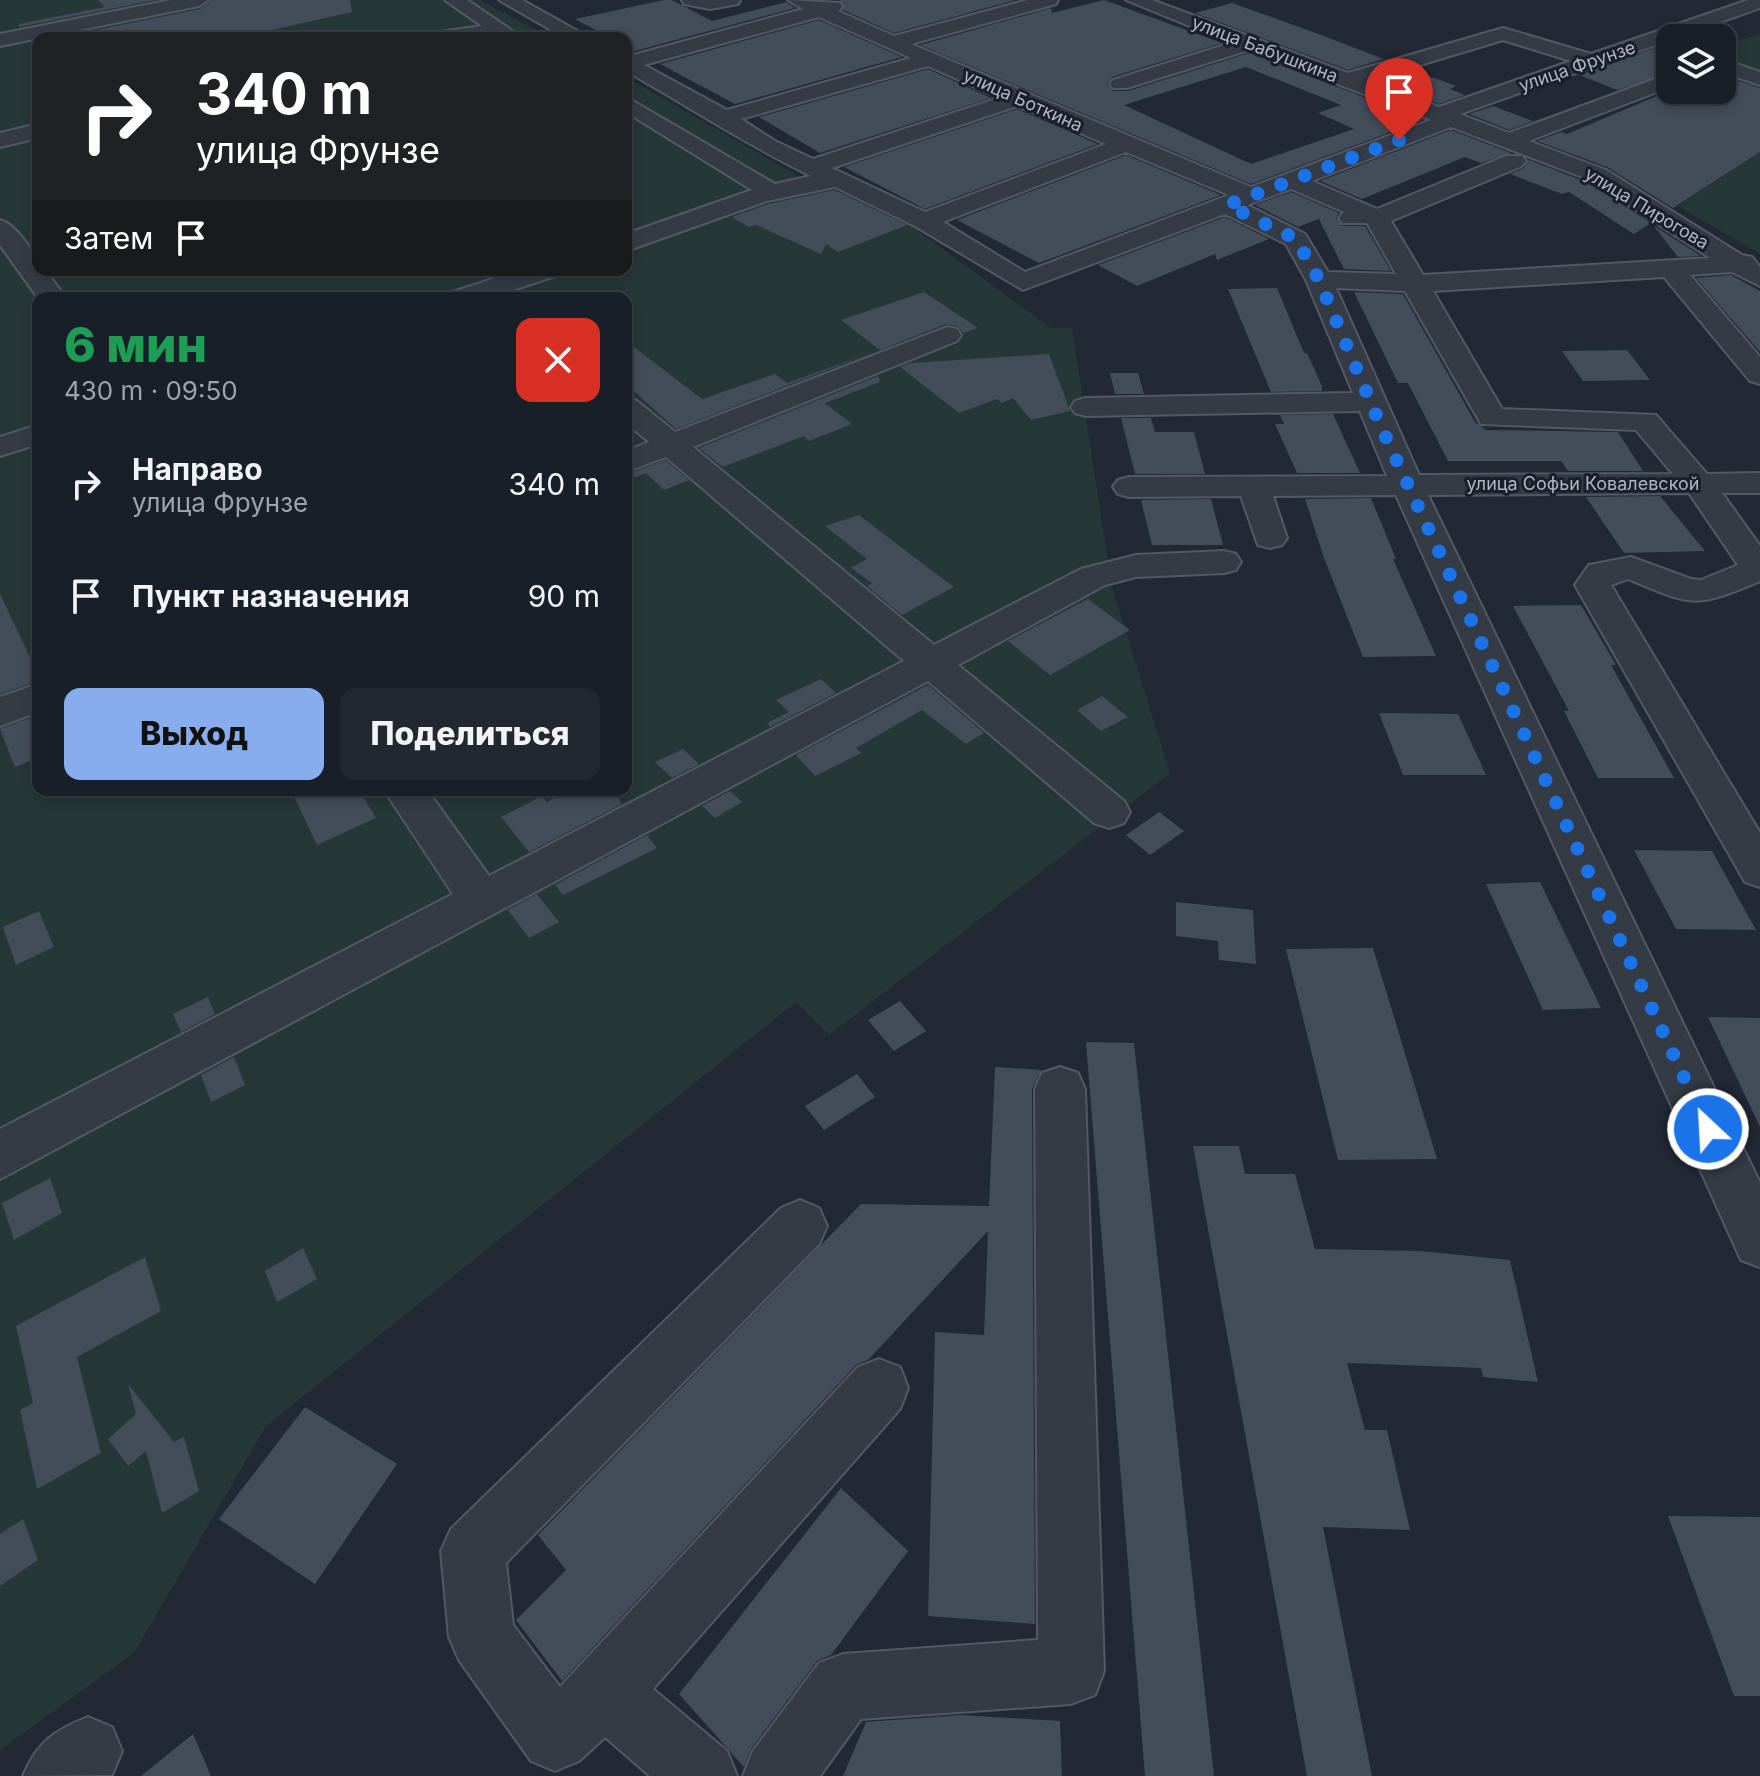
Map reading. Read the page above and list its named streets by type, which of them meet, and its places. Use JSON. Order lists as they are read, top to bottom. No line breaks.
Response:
{"streets":{"street":["улица Бабушкина","улица Фрунзе","улица Боткина","улица Пирогова","улица Софьи Ковалевской"]},"crossings":[["улица Бабушкина","улица Фрунзе"],["улица Бабушкина","улица Пирогова"],["улица Фрунзе","улица Боткина"],["улица Фрунзе","улица Пирогова"]],"page":{"turn":["340 m","улица Фрунзе"],"then":"Затем","heading":["6 мин","430 m · 09:50"],"list":[{"name":"Направо","note":"улица Фрунзе","value":"340 m"},{"name":"Пункт назначения","value":"90 m"}],"buttons":["Выход","Поделиться"]}}
